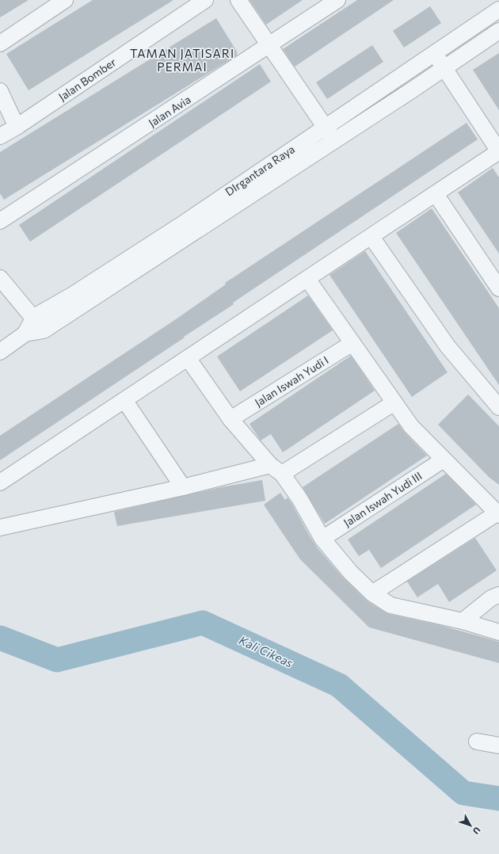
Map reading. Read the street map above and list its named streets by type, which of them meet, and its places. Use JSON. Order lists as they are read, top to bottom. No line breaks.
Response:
{"streets":{"street":["Jalan Bomber","Jalan Avia","DIrgantara Raya","Jalan Iswah Yudi I","Jalan Iswah Yudi III"]},"districts":["TAMAN JATISARI PERMAI"],"water":["Kali Cikeas"],"north":"bottom right"}
